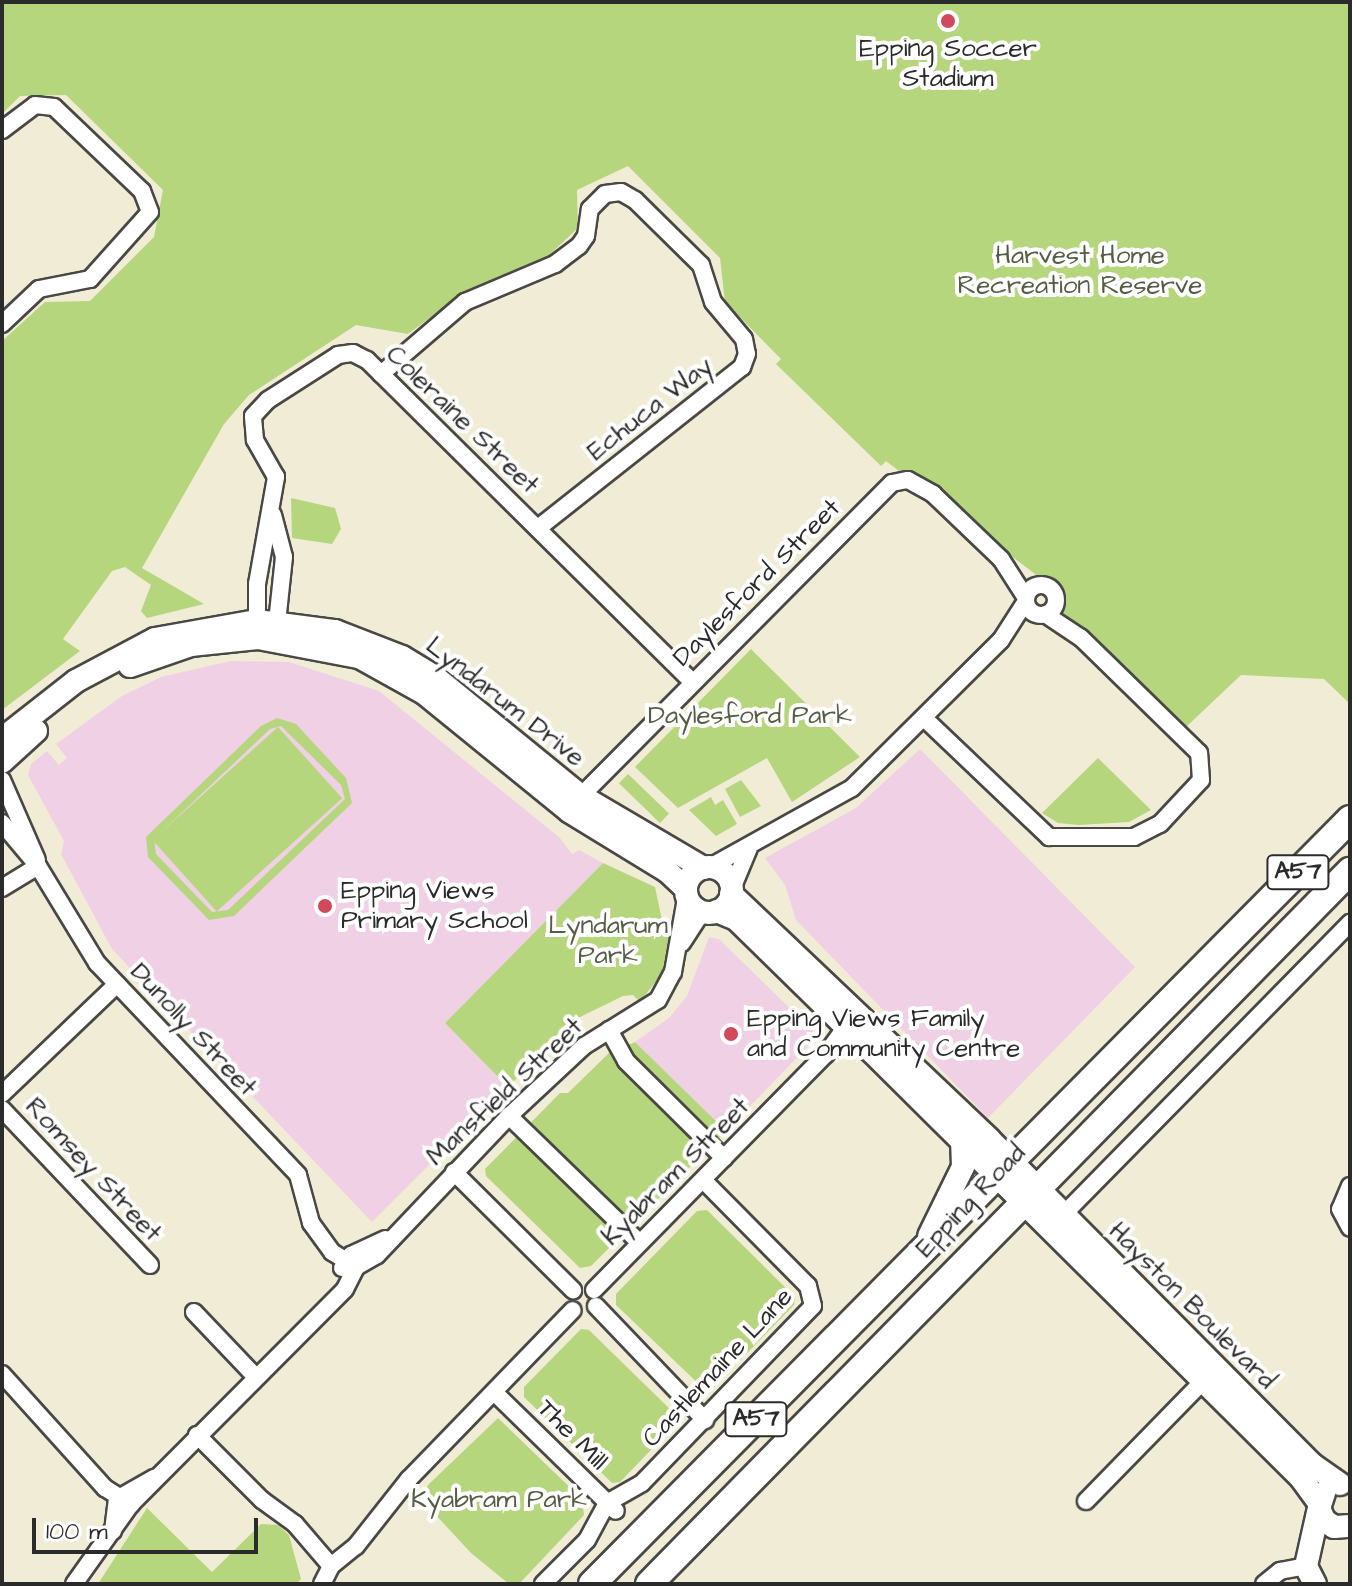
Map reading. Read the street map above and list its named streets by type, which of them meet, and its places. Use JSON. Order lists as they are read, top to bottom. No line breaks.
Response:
{"streets":{"main road":["A57","Epping Road"],"street":["Echuca Way","Coleraine Street","Daylesford Street","Lyndarum Drive","Dunolly Street","Mansfield Street","Romsey Street","Kyabram Street","Hayston Boulevard","Castlemaine Lane","The Mill"]},"crossings":[["Echuca Way","Coleraine Street"],["Coleraine Street","Daylesford Street"],["Coleraine Street","Lyndarum Drive"],["Daylesford Street","Lyndarum Drive"],["Lyndarum Drive","Mansfield Street"],["Dunolly Street","Mansfield Street"],["Kyabram Street","Castlemaine Lane"],["Kyabram Street","The Mill"],["Epping Road","Hayston Boulevard"],["Castlemaine Lane","The Mill"]],"parks":["Harvest Home Recreation Reserve","Daylesford Park","Lyndarum Park","Kyabram Park"],"places":["Epping Soccer Stadium","Epping Views Primary School","Epping Views Family and Community Centre"],"scale_bar":"100 m"}
